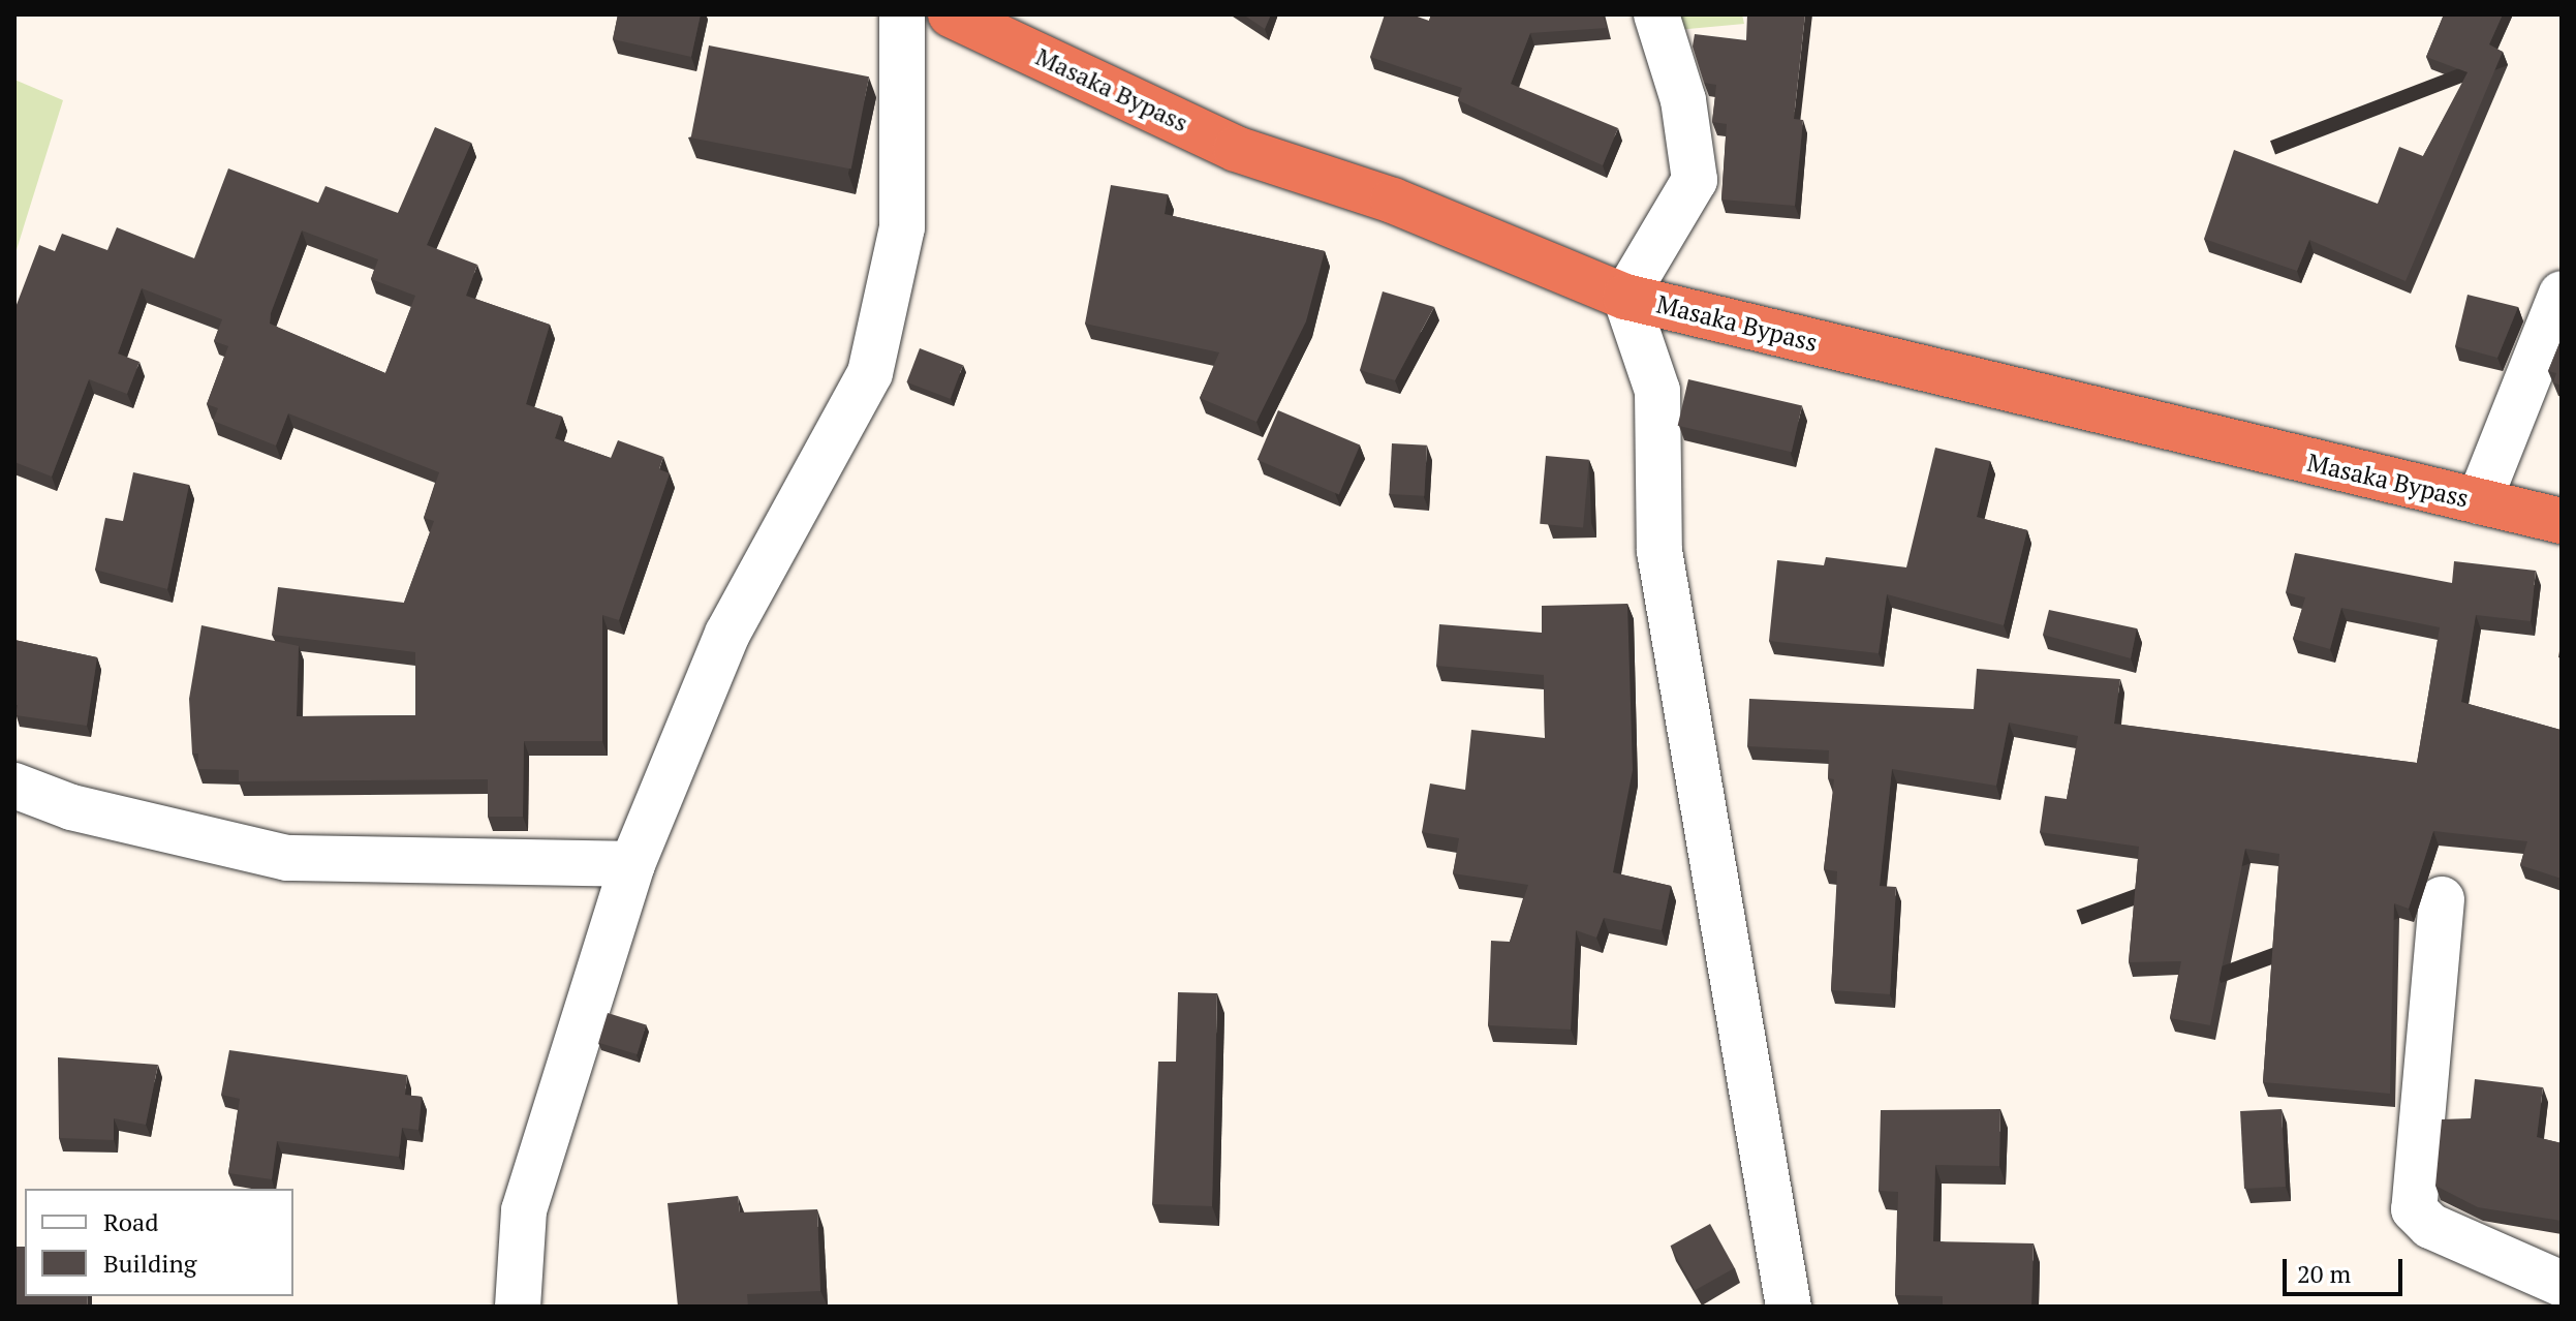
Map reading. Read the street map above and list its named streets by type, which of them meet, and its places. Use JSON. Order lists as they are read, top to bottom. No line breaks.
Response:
{"streets":{"highway":["Masaka Bypass"]},"legend":["Road","Building"],"scale_bar":"20 m"}
